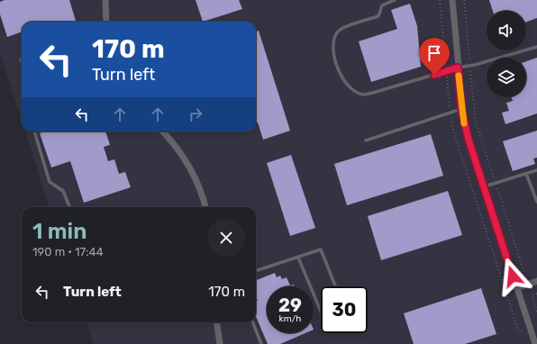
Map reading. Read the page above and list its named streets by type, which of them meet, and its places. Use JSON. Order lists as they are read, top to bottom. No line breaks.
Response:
{"page":{"turn":["170 m","Turn left"],"heading":["1 min","190 m · 17:44"],"list":[{"name":"Turn left","value":"170 m"}],"speed":"29 km/h","limit":"30"}}
